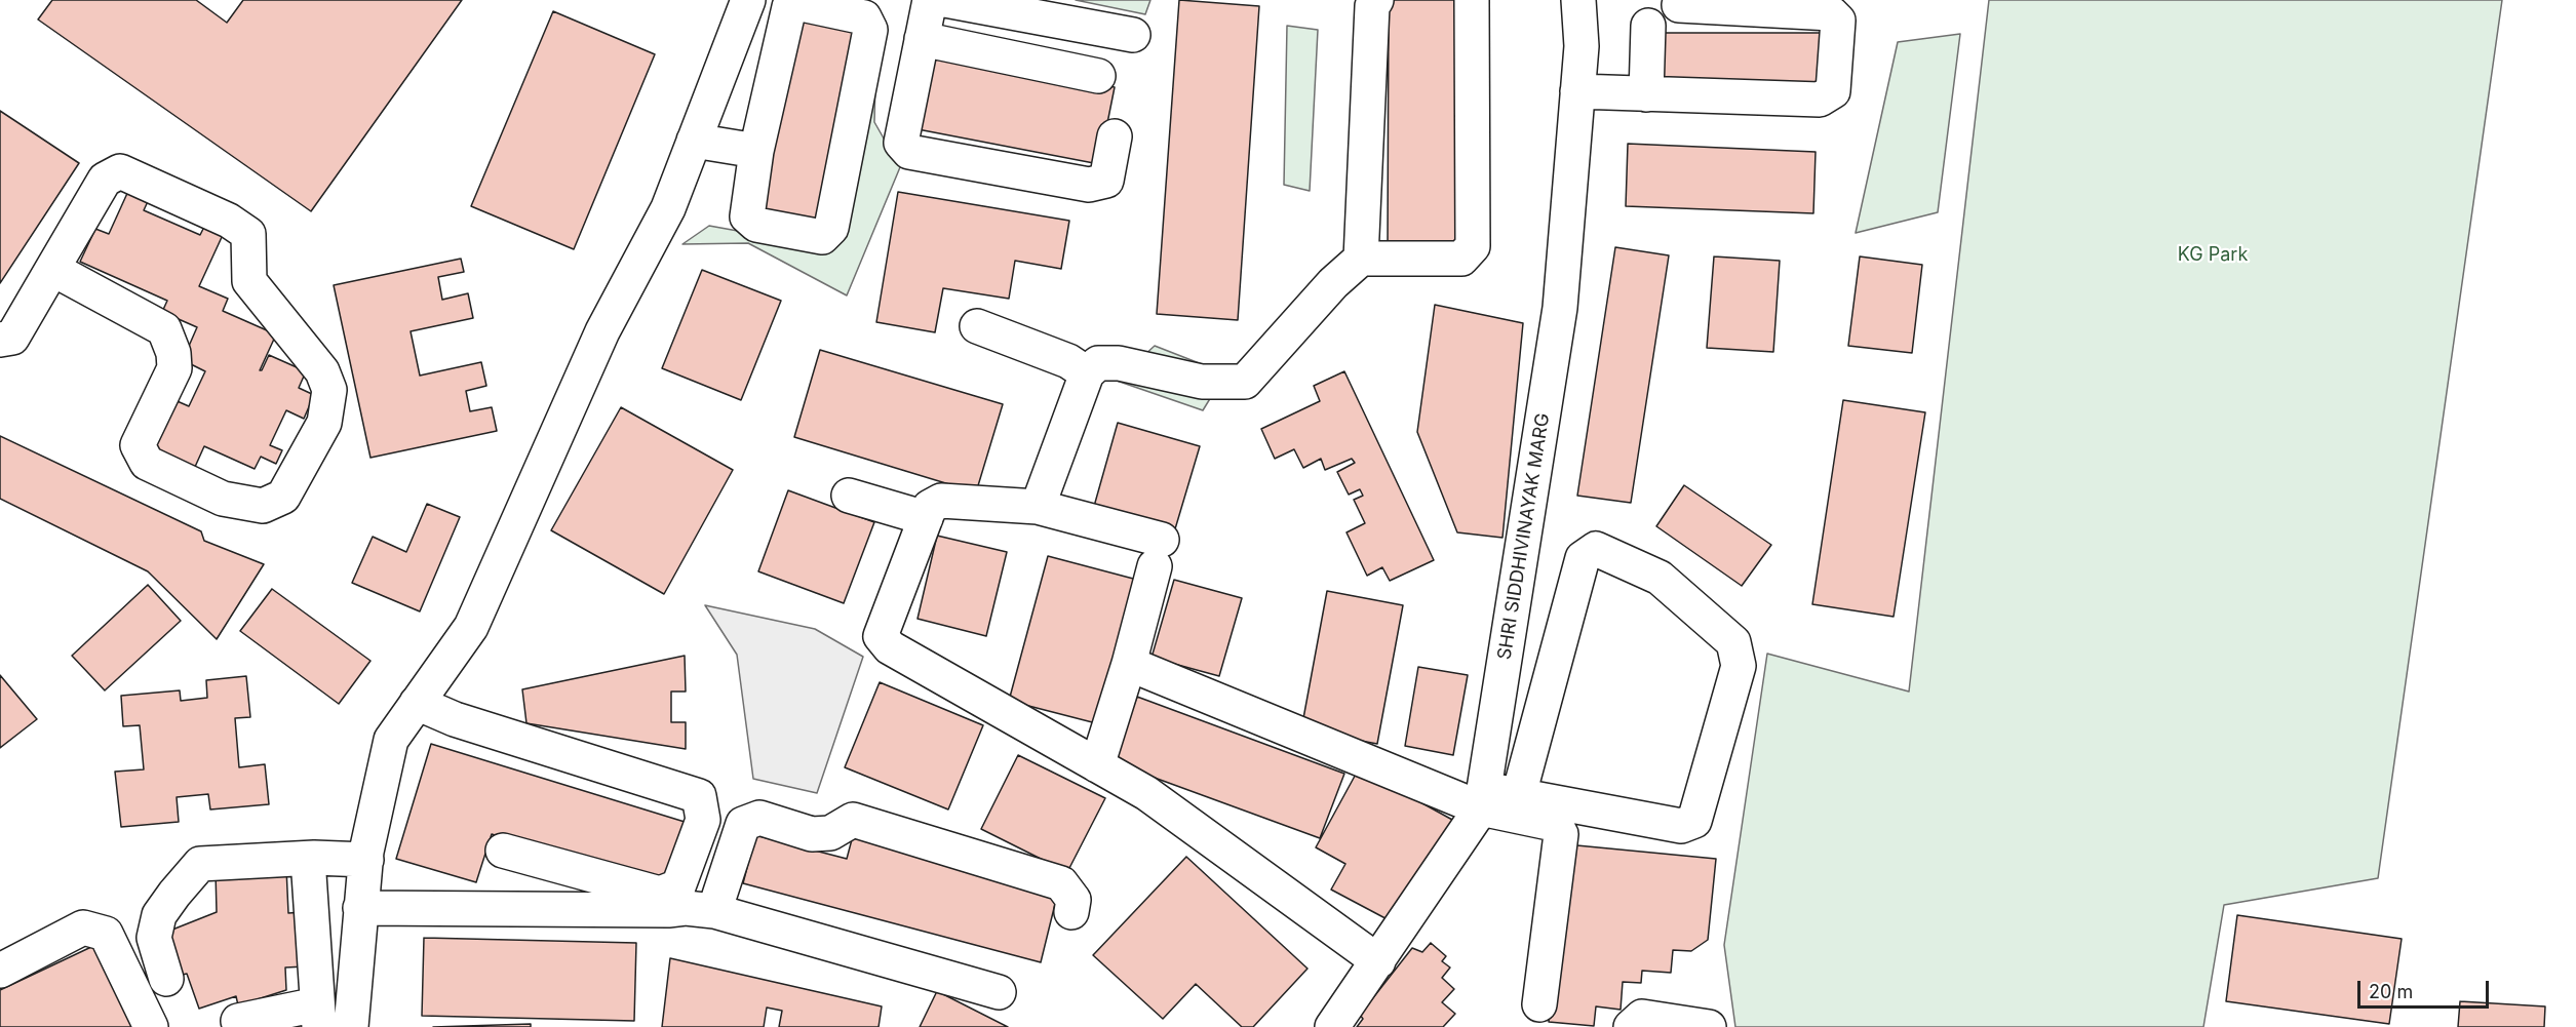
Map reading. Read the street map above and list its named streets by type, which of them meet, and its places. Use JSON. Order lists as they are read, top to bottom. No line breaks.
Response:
{"streets":{"street":["SHRI SIDDHIVINAYAK MARG"]},"parks":["KG Park"],"scale_bar":"20 m"}
